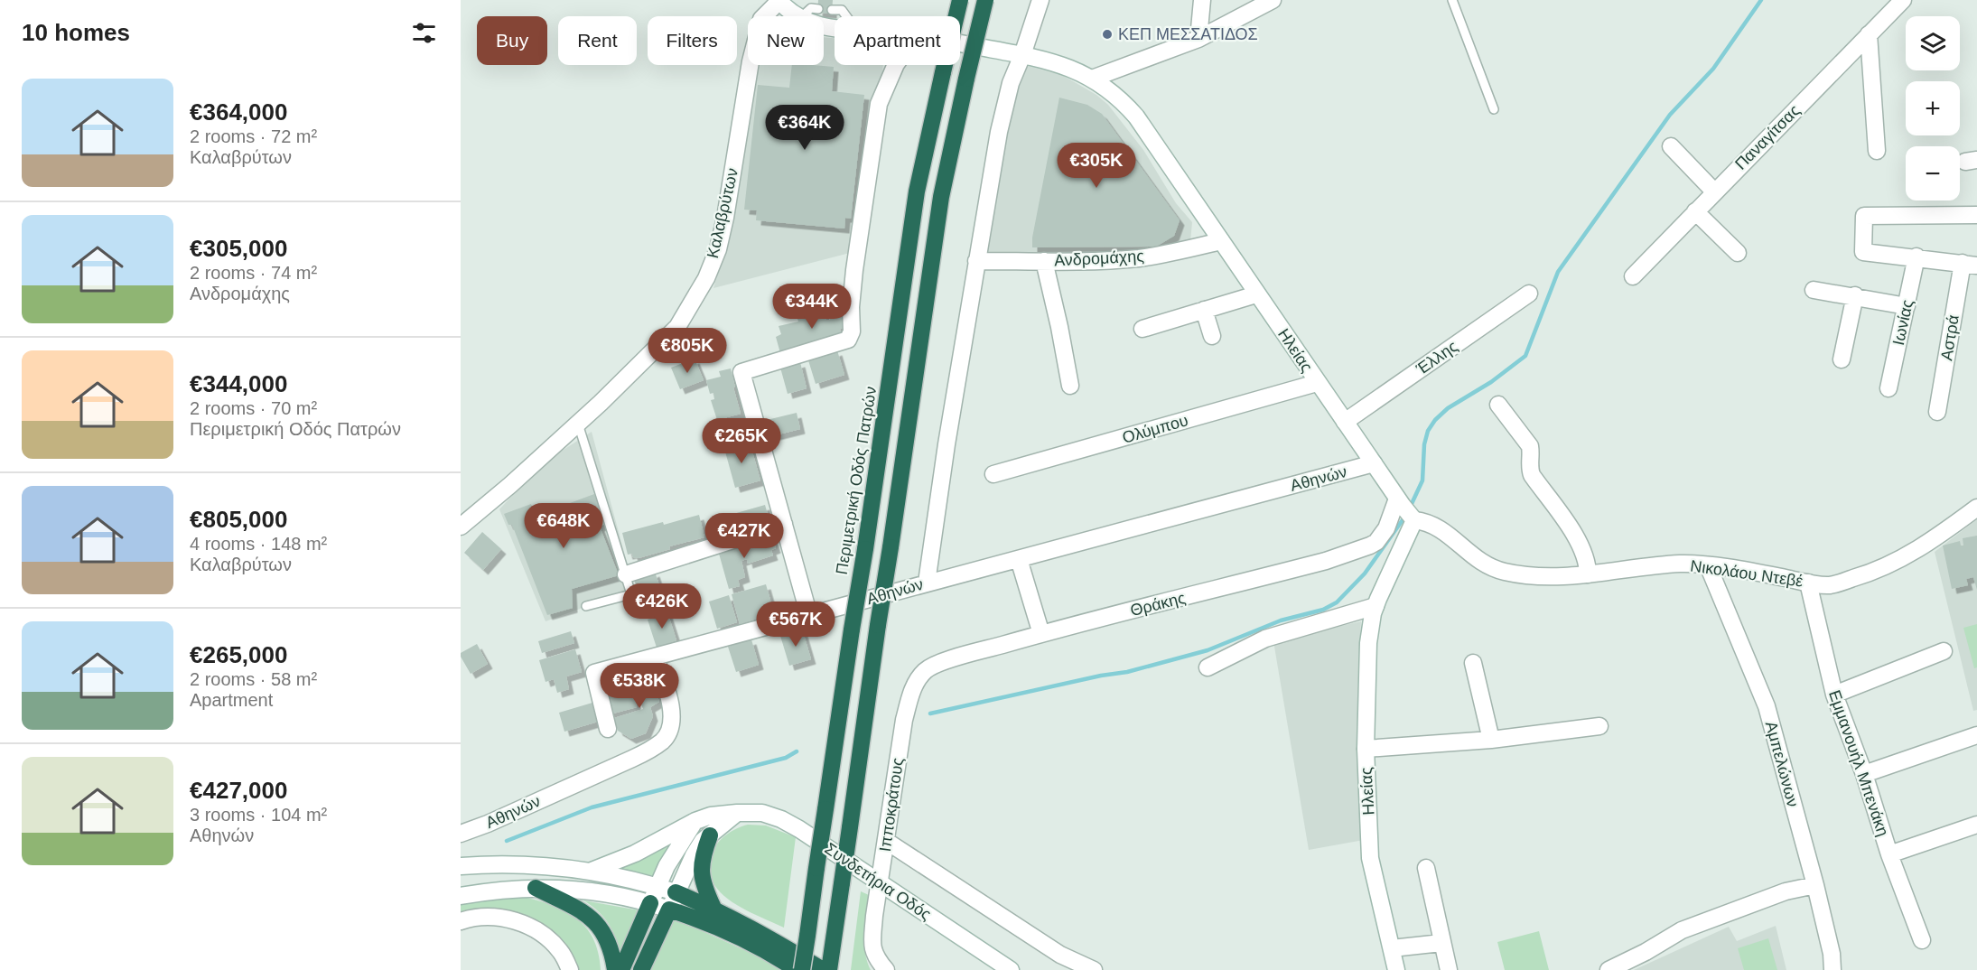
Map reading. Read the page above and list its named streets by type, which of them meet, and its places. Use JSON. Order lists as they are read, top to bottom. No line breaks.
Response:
{"streets":{"highway":["Περιμετρική Οδός Πατρών"],"street":["Παναγίτσας","Καλαβρύτων","Ανδρομάχης","Ιωνίας","Αστρά","Ηλείας","Έλλης","Ολύμπου","Αθηνών","Νικολάου Ντεβέ","Θράκης","Εμμανουήλ Μπενάκη","Αμπελώνων","Ιπποκράτους","Συνδετήρια Οδός"]},"crossings":[["Καλαβρύτων","Ηλείας"],["Ανδρομάχης","Ηλείας"],["Ηλείας","Έλλης"],["Ηλείας","Ολύμπου"],["Ηλείας","Αθηνών"],["Ηλείας","Νικολάου Ντεβέ"],["Ηλείας","Θράκης"],["Νικολάου Ντεβέ","Θράκης"],["Νικολάου Ντεβέ","Εμμανουήλ Μπενάκη"],["Νικολάου Ντεβέ","Αμπελώνων"],["Θράκης","Ιπποκράτους"],["Ιπποκράτους","Συνδετήρια Οδός"]],"places":["ΚΕΠ ΜΕΣΣΑΤΙΔΟΣ"],"page":{"heading":"10 homes","map_buttons":["+","−"],"chip":["Buy","Rent","Filters","New","Apartment"],"list":[{"name":"€364,000","note":"2 rooms · 72 m² · Καλαβρύτων"},{"name":"€305,000","note":"2 rooms · 74 m² · Ανδρομάχης"},{"name":"€344,000","note":"2 rooms · 70 m² · Περιμετρική Οδός Πατρών"},{"name":"€805,000","note":"4 rooms · 148 m² · Καλαβρύτων"},{"name":"€265,000","note":"2 rooms · 58 m² · Apartment"},{"name":"€427,000","note":"3 rooms · 104 m² · Αθηνών"}],"price":["€364K","€305K","€344K","€805K","€265K","€648K","€427K","€426K","€567K","€538K"]}}
